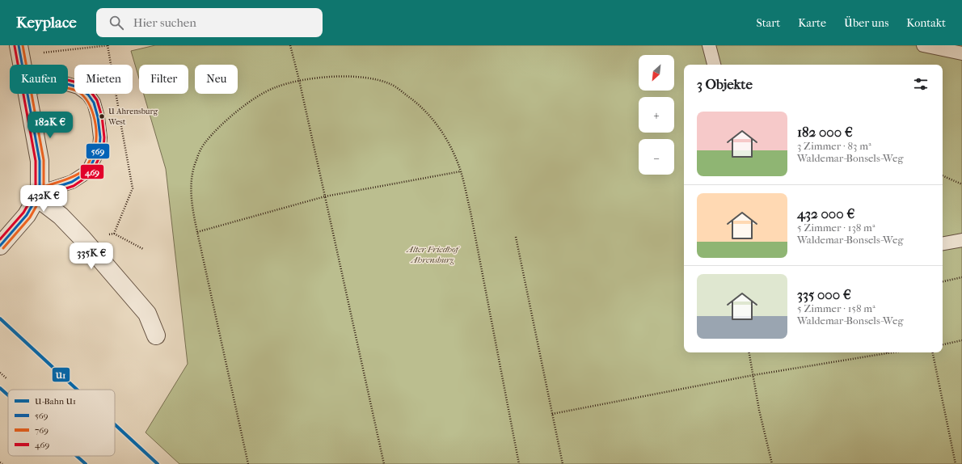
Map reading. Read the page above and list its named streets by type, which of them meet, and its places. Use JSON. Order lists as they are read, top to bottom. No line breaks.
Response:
{"parks":["Alter Friedhof Ahrensburg"],"places":["U Ahrensburg West"],"lines":["transit line 569","transit line 769","transit line 469","metro line U1"],"legend":["U-Bahn U1","569","769","469"],"north":"bottom left","page":{"header":"Keyplace","search":"Hier suchen","nav":["Start","Karte","Über uns","Kontakt"],"map_buttons":["+","−"],"chip":["Kaufen","Mieten","Filter","Neu"],"heading":"3 Objekte","list":[{"name":"182 000 €","note":"3 Zimmer · 83 m² · Waldemar-Bonsels-Weg"},{"name":"432 000 €","note":"5 Zimmer · 138 m² · Waldemar-Bonsels-Weg"},{"name":"335 000 €","note":"5 Zimmer · 158 m² · Waldemar-Bonsels-Weg"}],"price":["182K €","432K €","335K €"]}}
